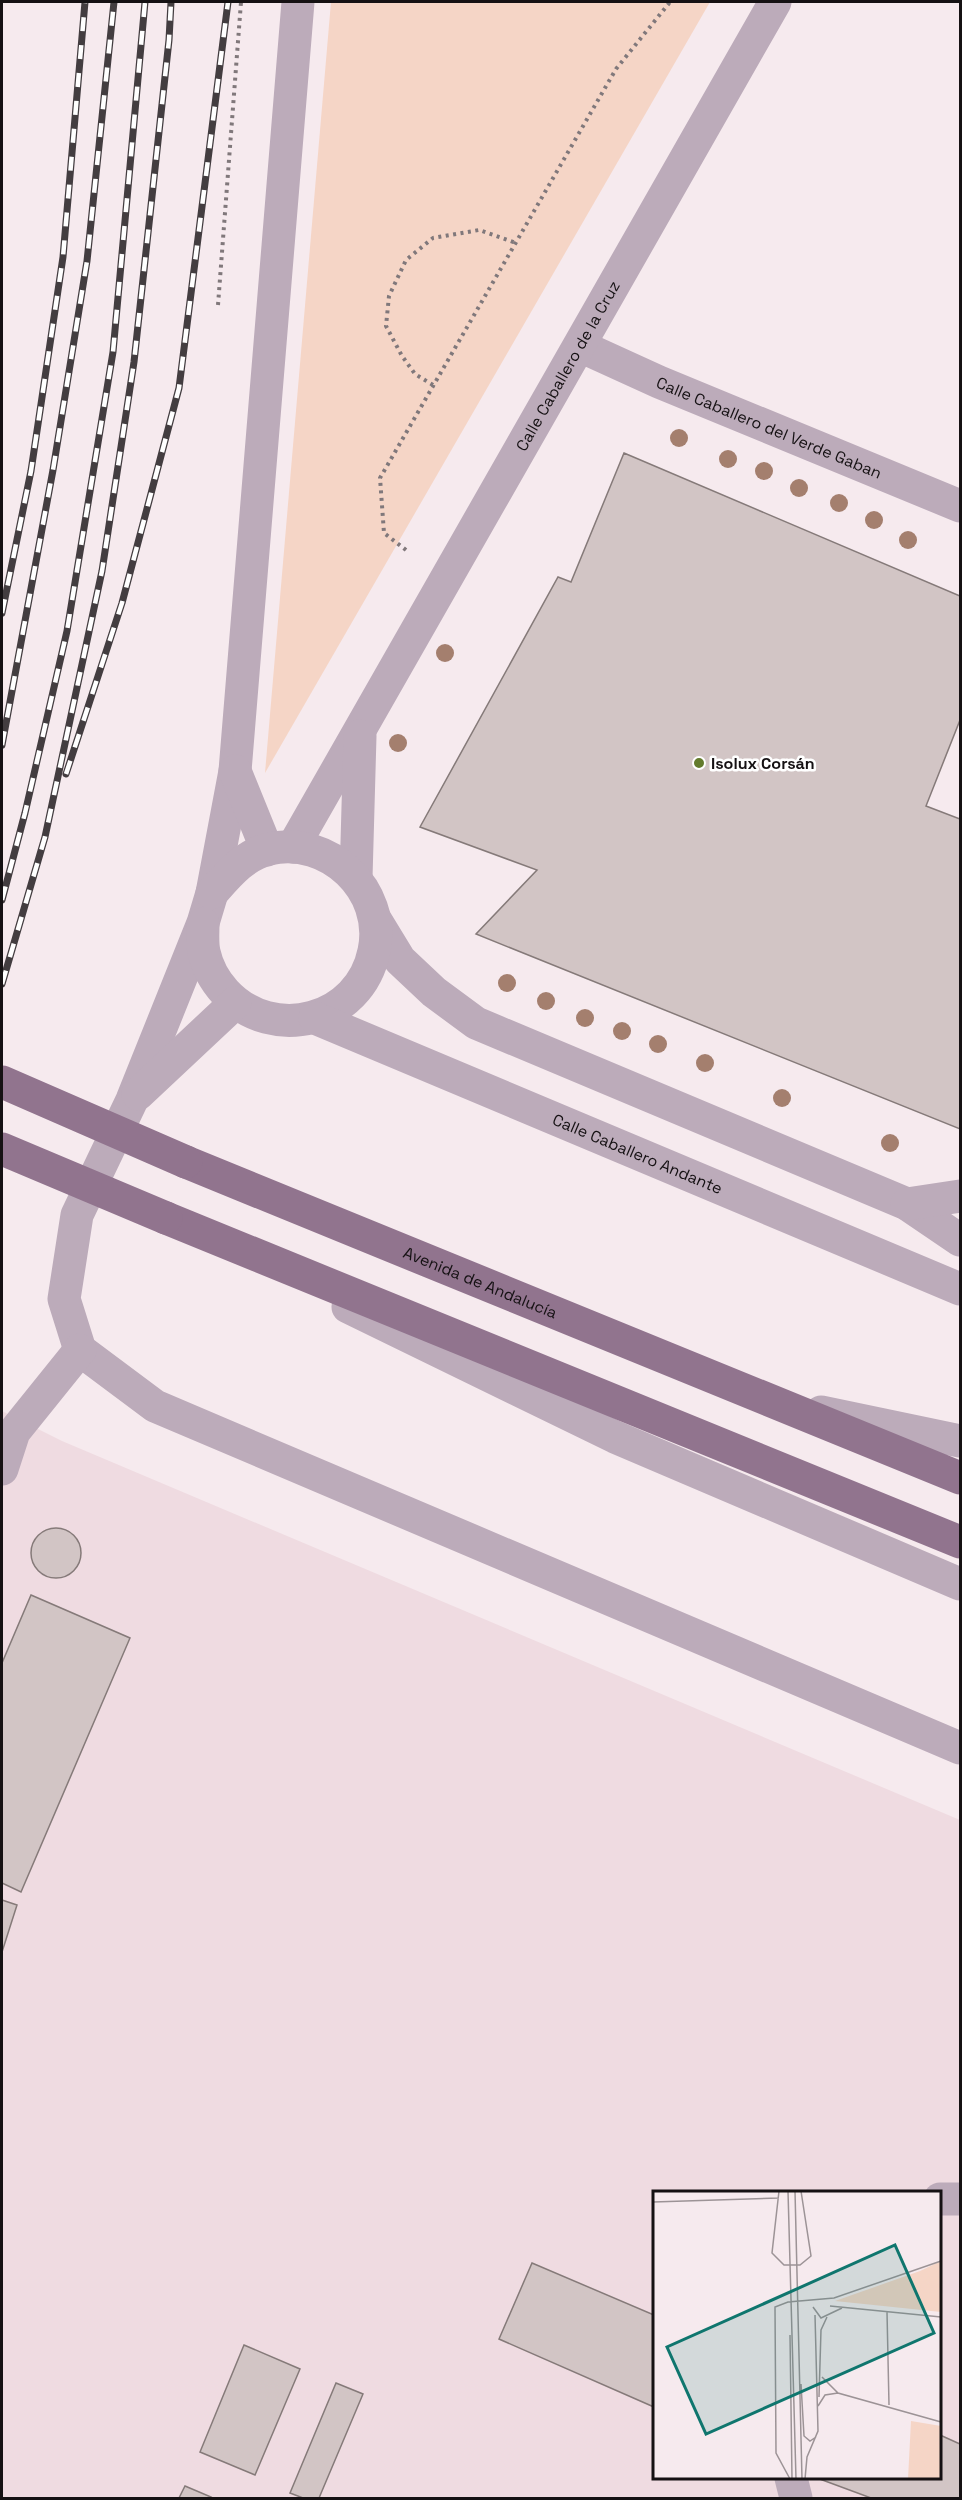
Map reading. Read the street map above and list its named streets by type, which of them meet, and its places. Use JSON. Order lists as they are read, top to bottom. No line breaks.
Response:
{"streets":{"main road":["Avenida de Andalucía"],"street":["Calle Caballero de la Cruz","Calle Caballero del Verde Gaban","Calle Caballero Andante"]},"crossings":[["Calle Caballero de la Cruz","Calle Caballero del Verde Gaban"],["Calle Caballero de la Cruz","Calle Caballero Andante"]],"places":["Isolux Corsán"]}
